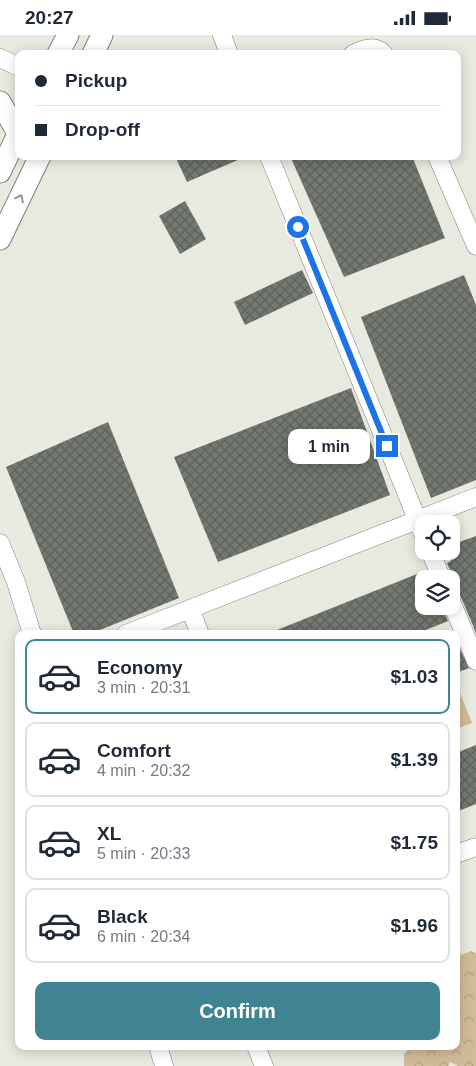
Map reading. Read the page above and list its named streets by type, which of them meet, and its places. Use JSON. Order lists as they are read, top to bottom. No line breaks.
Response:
{"page":{"status":"20:27","banner":["Pickup","Drop-off"],"bubble":"1 min","list":[{"name":"Economy","note":"3 min · 20:31","value":"$1.03"},{"name":"Comfort","note":"4 min · 20:32","value":"$1.39"},{"name":"XL","note":"5 min · 20:33","value":"$1.75"},{"name":"Black","note":"6 min · 20:34","value":"$1.96"}],"buttons":"Confirm"}}
